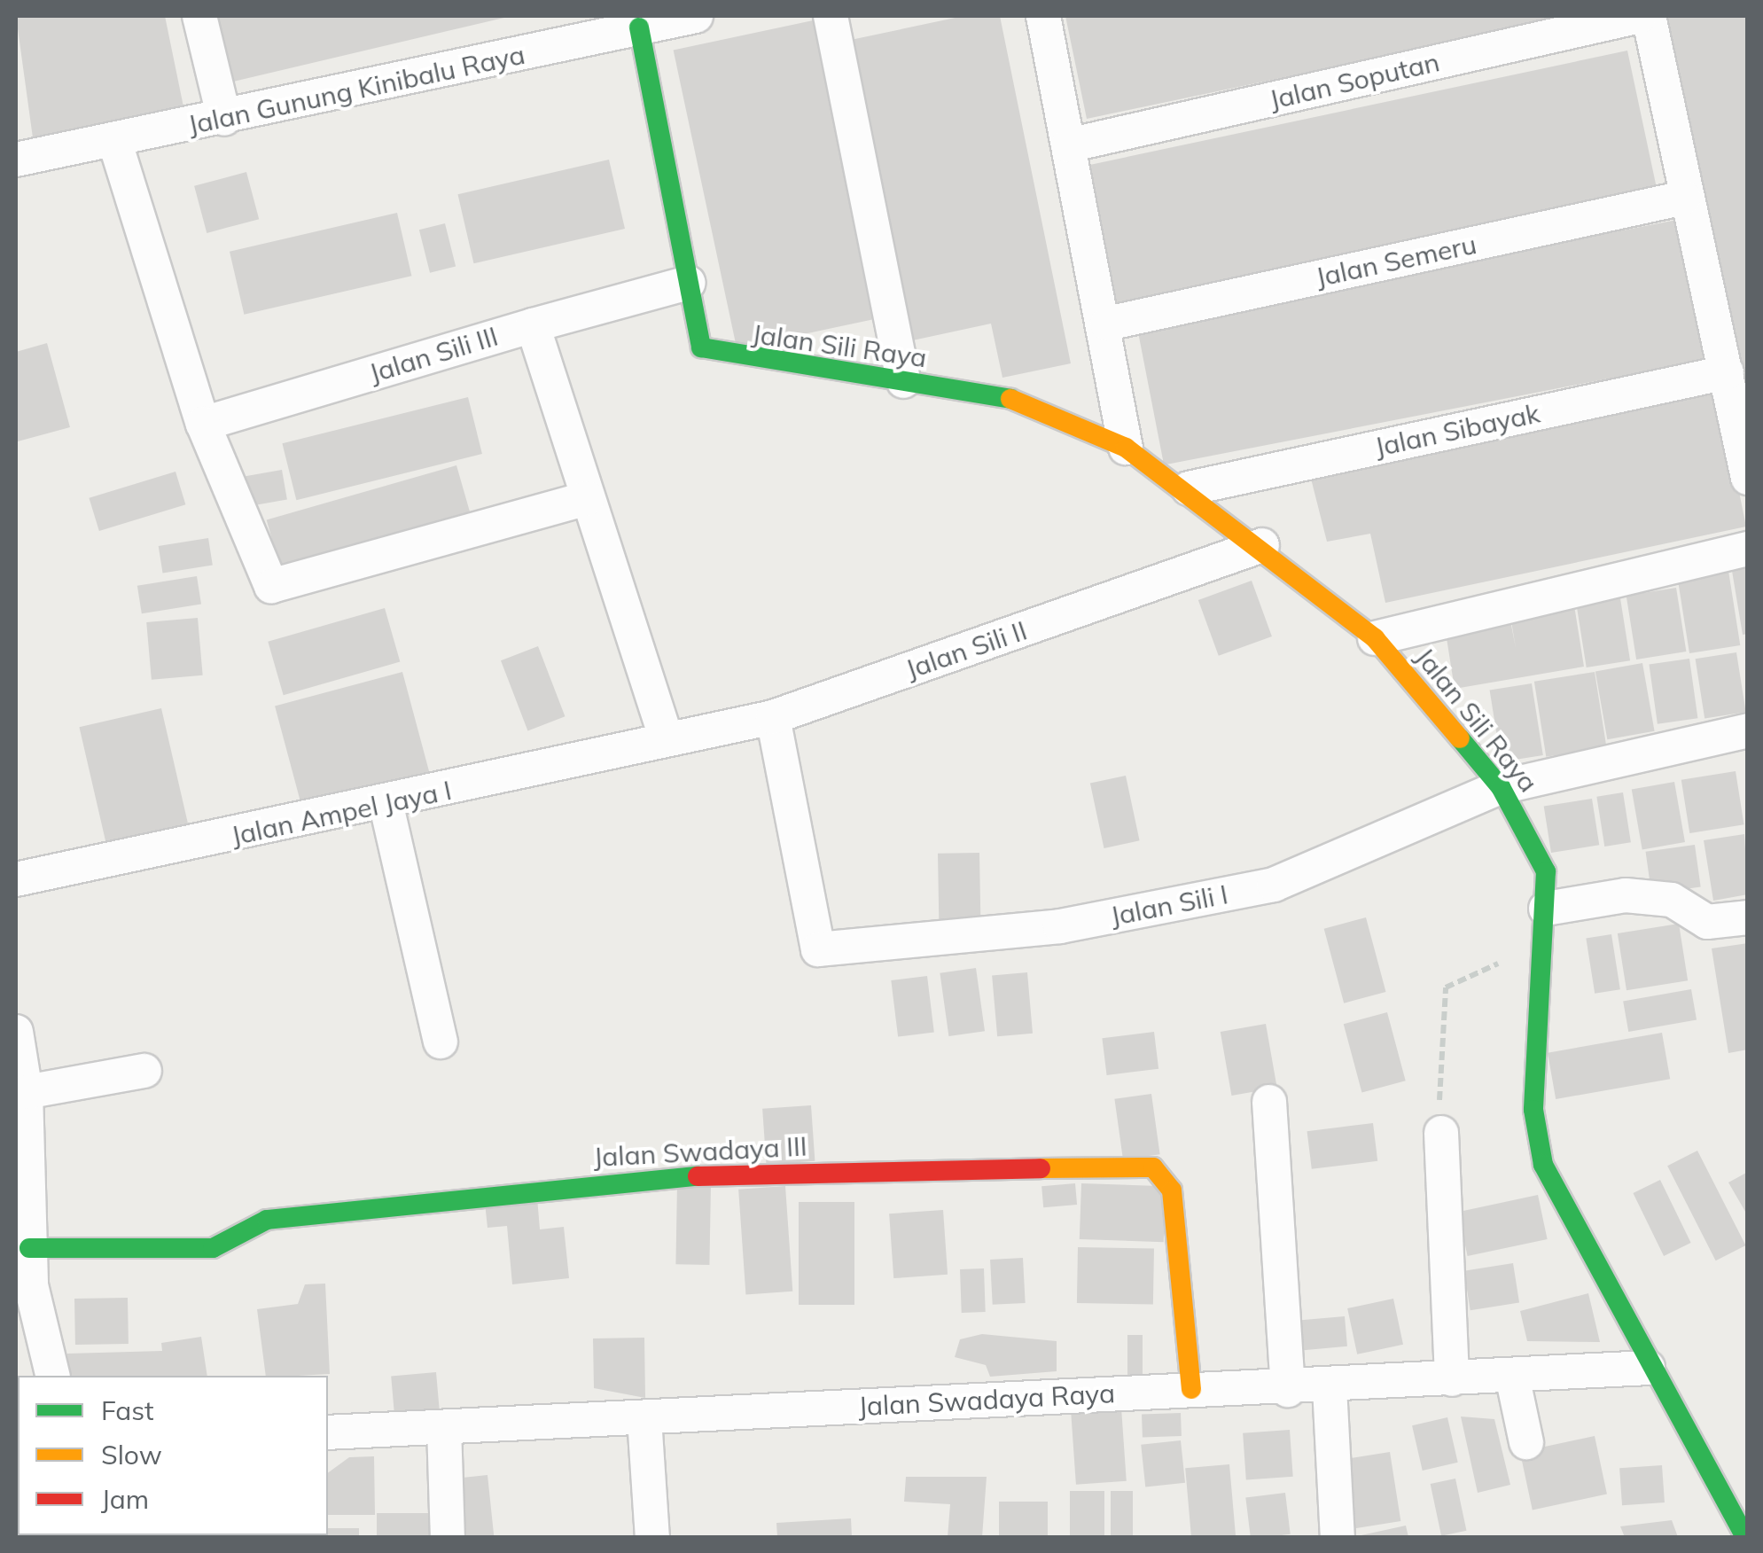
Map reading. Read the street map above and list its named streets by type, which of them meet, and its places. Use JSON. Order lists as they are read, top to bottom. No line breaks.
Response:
{"streets":{"street":["Jalan Soputan","Jalan Gunung Kinibalu Raya","Jalan Semeru","Jalan Sili Raya","Jalan Sili III","Jalan Sibayak","Jalan Sili II","Jalan Ampel Jaya I","Jalan Sili I","Jalan Swadaya III","Jalan Swadaya Raya"]},"crossings":[["Jalan Sili Raya","Jalan Sibayak"],["Jalan Sili Raya","Jalan Sili II"],["Jalan Sili Raya","Jalan Sili I"],["Jalan Sili Raya","Jalan Swadaya Raya"],["Jalan Sili III","Jalan Sili II"],["Jalan Sili III","Jalan Ampel Jaya I"],["Jalan Sili II","Jalan Ampel Jaya I"],["Jalan Sili II","Jalan Sili I"],["Jalan Swadaya III","Jalan Swadaya Raya"]],"legend":["Fast","Slow","Jam"]}
